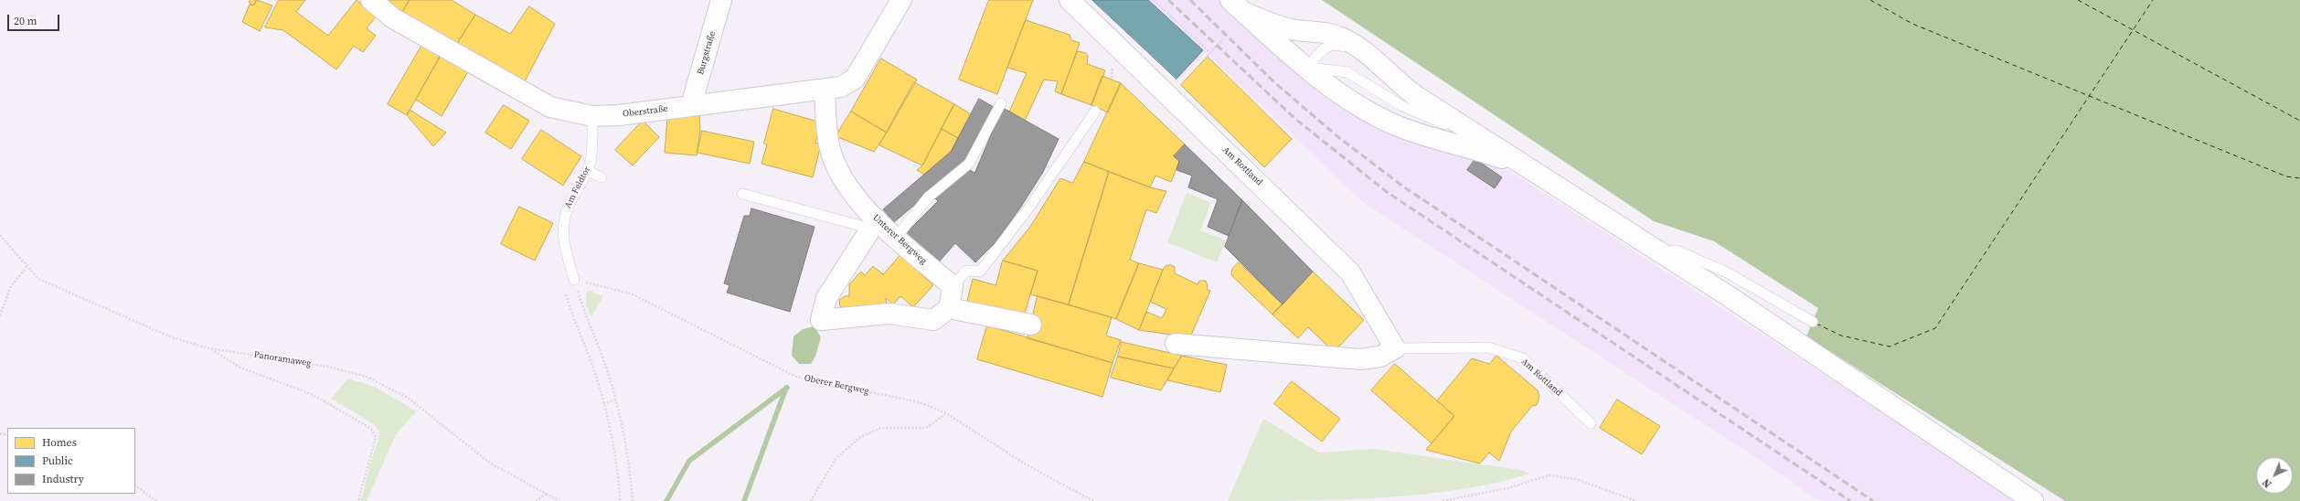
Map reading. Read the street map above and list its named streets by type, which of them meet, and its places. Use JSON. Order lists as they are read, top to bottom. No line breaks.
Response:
{"streets":{"street":["Burgstraße","Oberstraße","Am Rottland","Unterer Bergweg"],"lane":["Am Feldtor"],"path":["Panoramaweg","Oberer Bergweg"]},"crossings":[["Burgstraße","Oberstraße"],["Oberstraße","Am Feldtor"],["Oberstraße","Unterer Bergweg"],["Am Feldtor","Oberer Bergweg"]],"legend":["Homes","Public","Industry"],"scale_bar":"20 m","north":"bottom left"}
